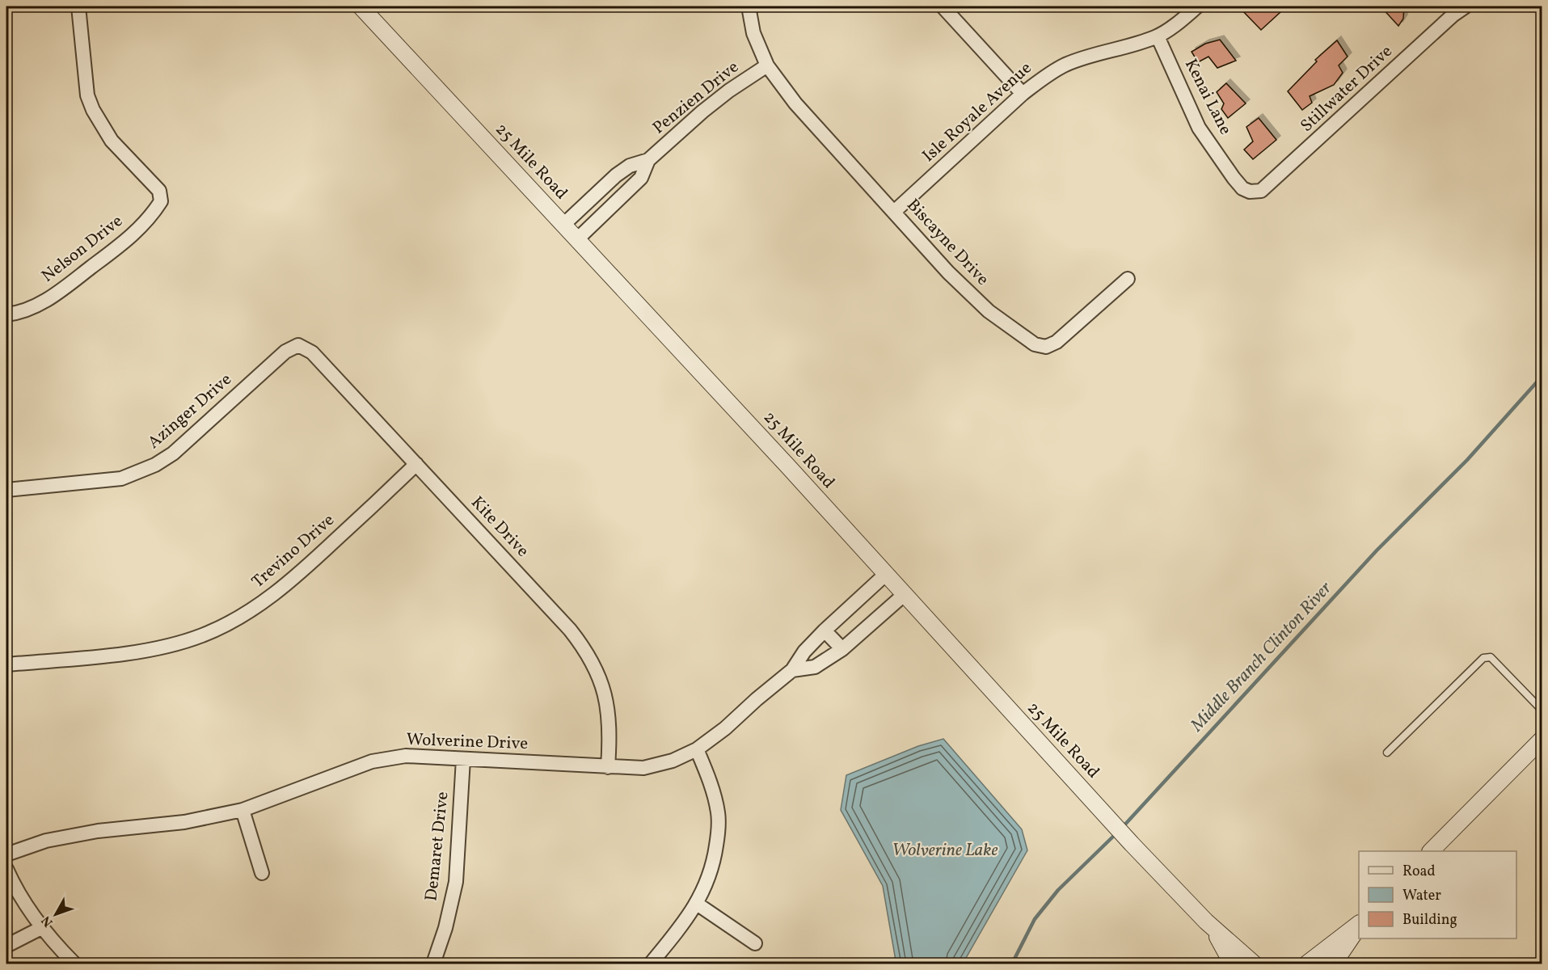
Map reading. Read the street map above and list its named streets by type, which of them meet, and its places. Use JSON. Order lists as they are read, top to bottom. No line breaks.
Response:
{"streets":{"street":["Stillwater Drive","Kenai Lane","Penzien Drive","Isle Royale Avenue","25 Mile Road","Biscayne Drive","Nelson Drive","Azinger Drive","Kite Drive","Trevino Drive","Wolverine Drive","Demaret Drive"]},"crossings":[["Stillwater Drive","Kenai Lane"],["Kenai Lane","Isle Royale Avenue"],["Penzien Drive","25 Mile Road"],["Penzien Drive","Biscayne Drive"],["Isle Royale Avenue","Biscayne Drive"],["25 Mile Road","Wolverine Drive"],["Azinger Drive","Kite Drive"],["Kite Drive","Trevino Drive"],["Kite Drive","Wolverine Drive"],["Wolverine Drive","Demaret Drive"]],"water":["Middle Branch Clinton River","Wolverine Lake"],"legend":["Road","Water","Building"],"north":"bottom left"}
